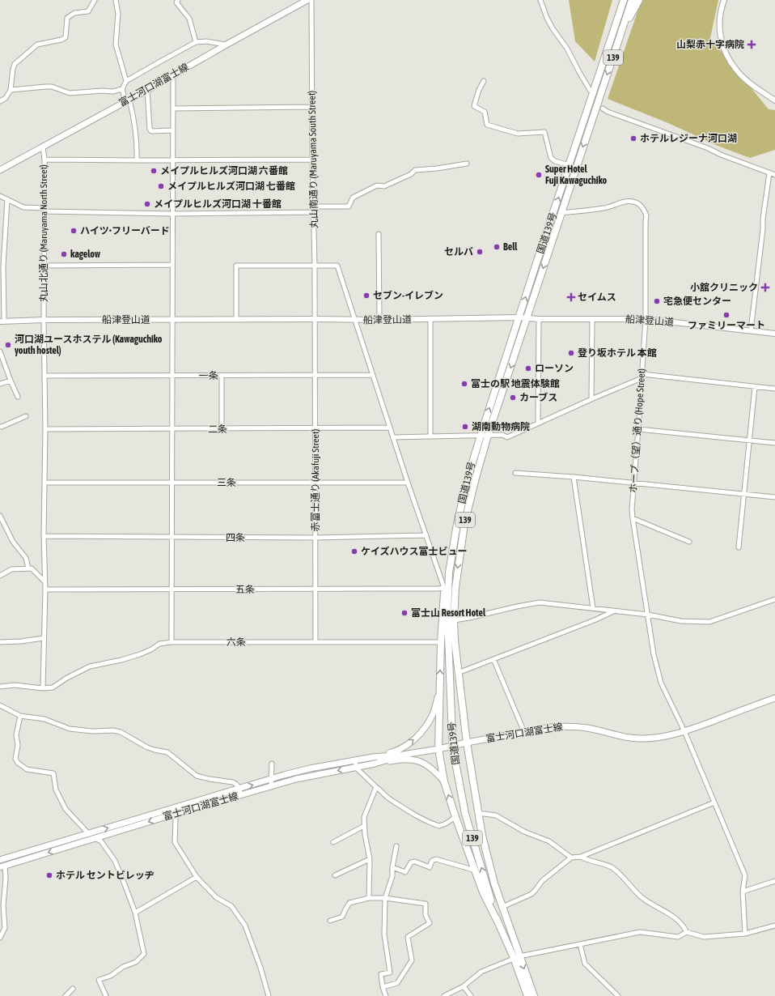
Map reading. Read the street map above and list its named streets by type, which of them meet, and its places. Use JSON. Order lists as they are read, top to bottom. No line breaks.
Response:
{"streets":{"highway":["139","国道139号"],"main road":["富士河口湖富士線"],"street":["丸山南通り (Maruyama South Street)","丸山北通り (Maruyama North Street)","船津登山道","一条","二条","ホープ（望）通り (Hope Street)","赤富士通り (Akafuji Street)","三条","四条","五条","六条"]},"crossings":[["富士河口湖富士線","丸山北通り (Maruyama North Street)"],["富士河口湖富士線","国道139号"],["富士河口湖富士線","ホープ（望）通り (Hope Street)"],["丸山南通り (Maruyama South Street)","船津登山道"],["丸山南通り (Maruyama South Street)","赤富士通り (Akafuji Street)"],["丸山北通り (Maruyama North Street)","船津登山道"],["丸山北通り (Maruyama North Street)","一条"],["丸山北通り (Maruyama North Street)","二条"],["丸山北通り (Maruyama North Street)","三条"],["丸山北通り (Maruyama North Street)","四条"],["丸山北通り (Maruyama North Street)","五条"],["丸山北通り (Maruyama North Street)","六条"],["国道139号","船津登山道"],["国道139号","ホープ（望）通り (Hope Street)"],["船津登山道","ホープ（望）通り (Hope Street)"],["船津登山道","赤富士通り (Akafuji Street)"],["一条","赤富士通り (Akafuji Street)"],["二条","赤富士通り (Akafuji Street)"],["赤富士通り (Akafuji Street)","三条"],["赤富士通り (Akafuji Street)","四条"],["赤富士通り (Akafuji Street)","五条"],["赤富士通り (Akafuji Street)","六条"]],"places":{"health":["山梨赤十字病院","小舘クリニック","セイムス"],"other":["ホテルレジーナ河口湖","メイプルヒルズ河口湖 六番館","Super Hotel Fuji Kawaguchiko","メイプルヒルズ河口湖 七番館","メイプルヒルズ河口湖 十番館","ハイツ•フリーバード","Bell","セルバ","kagelow","セブン-イレブン","宅急便センター","ファミリーマート","河口湖ユースホステル (Kawaguchiko youth hostel)","登り坂ホテル 本館","ローソン","富士の駅 地震体験館","カーブス","湖南動物病院","ケイズハウス富士ビュー","富士山 Resort Hotel","ホテル セントビレッヂ"]}}
